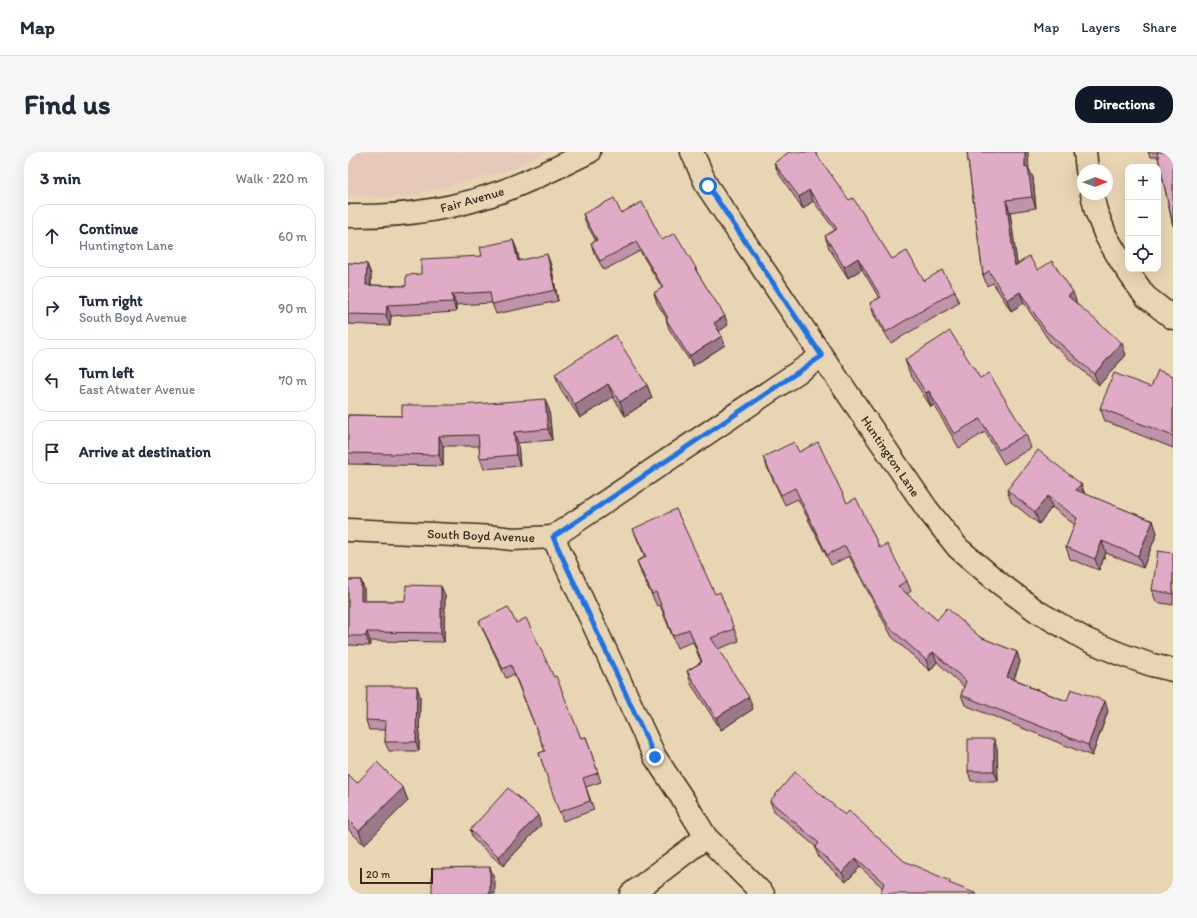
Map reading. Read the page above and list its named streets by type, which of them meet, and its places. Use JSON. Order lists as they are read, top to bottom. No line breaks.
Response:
{"streets":{"street":["Fair Avenue","Huntington Lane","South Boyd Avenue"]},"crossings":[["Huntington Lane","South Boyd Avenue"]],"scale_bar":"20 m","north":"right","page":{"header":"Map","nav":["Map","Layers","Share"],"buttons":"Directions","title":"Find us","heading":["3 min","Walk · 220 m"],"map_buttons":["+","−"],"list":[["Continue","Huntington Lane","60 m"],["Turn right","South Boyd Avenue","90 m"],["Turn left","East Atwater Avenue","70 m"],"Arrive at destination"],"scale":"20 m"}}
